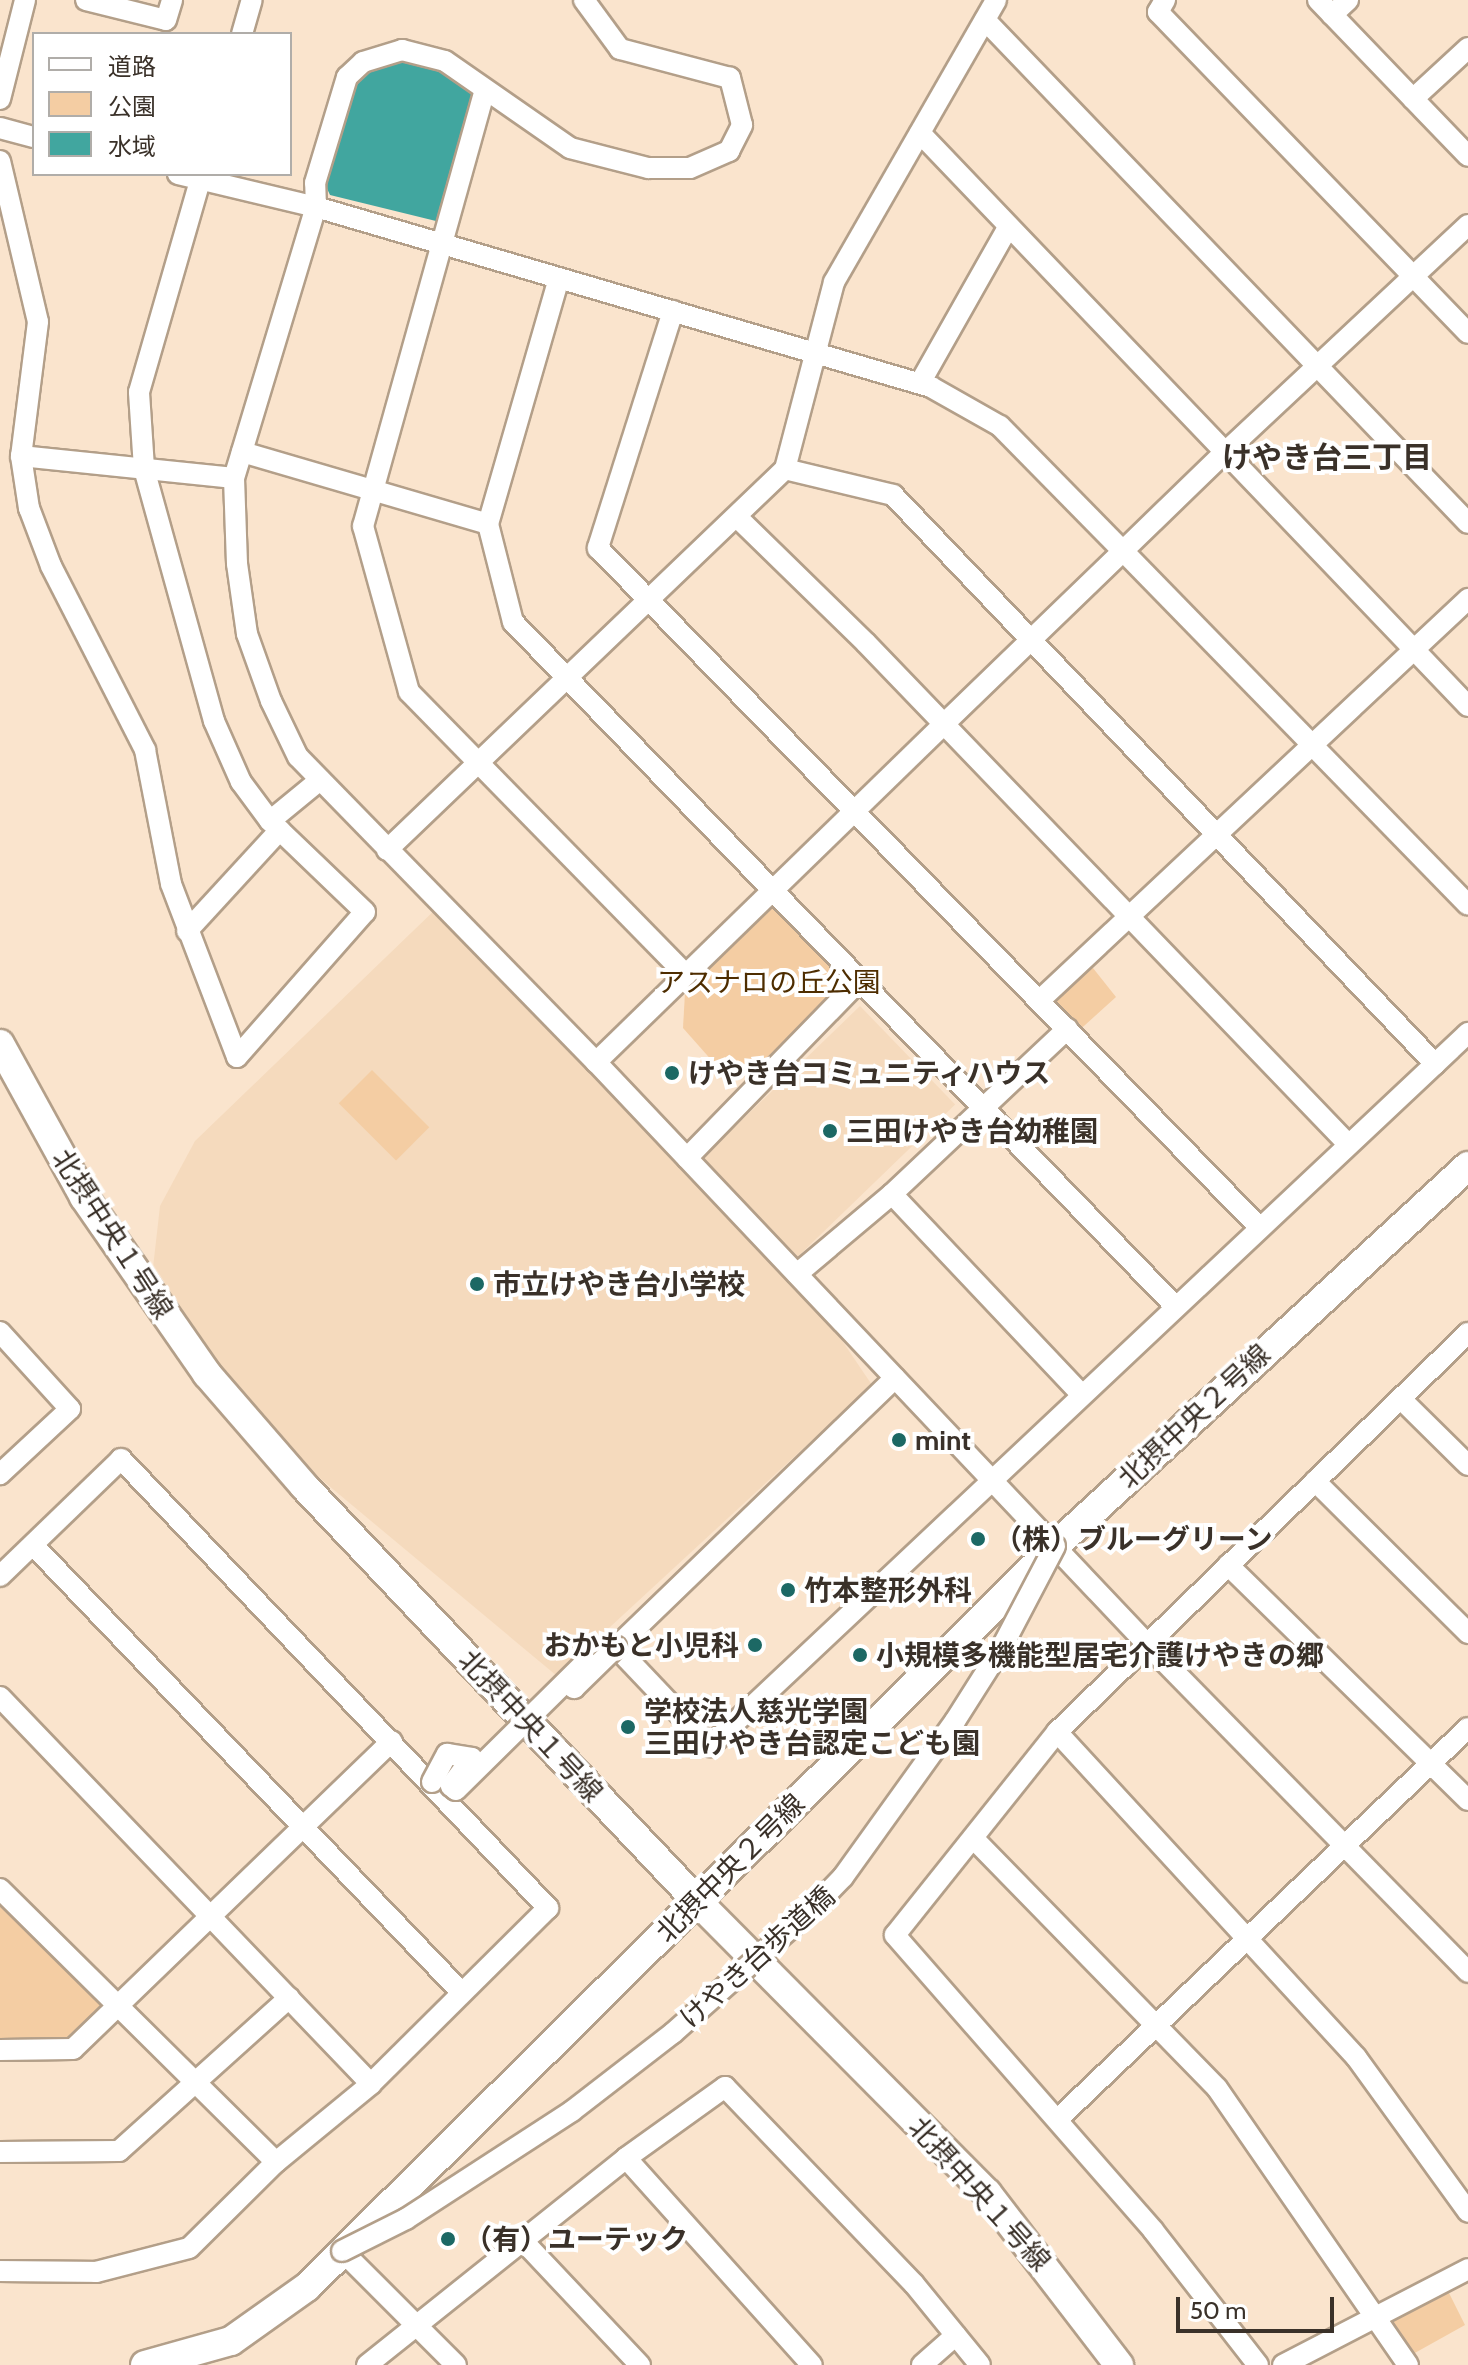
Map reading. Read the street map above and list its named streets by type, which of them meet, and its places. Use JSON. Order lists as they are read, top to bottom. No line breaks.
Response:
{"streets":{"street":["北摂中央１号線","北摂中央２号線","けやき台歩道橋"]},"crossings":[["北摂中央１号線","北摂中央２号線"],["北摂中央２号線","けやき台歩道橋"]],"districts":["けやき台三丁目"],"parks":["アスナロの丘公園"],"places":["けやき台コミュニティハウス","三田けやき台幼稚園","市立けやき台小学校","mint","（株）ブルーグリーン","竹本整形外科","おかもと小児科","小規模多機能型居宅介護けやきの郷","学校法人慈光学園 三田けやき台認定こども園","（有）ユーテック"],"legend":["道路","公園","水域"],"scale_bar":"50 m"}
